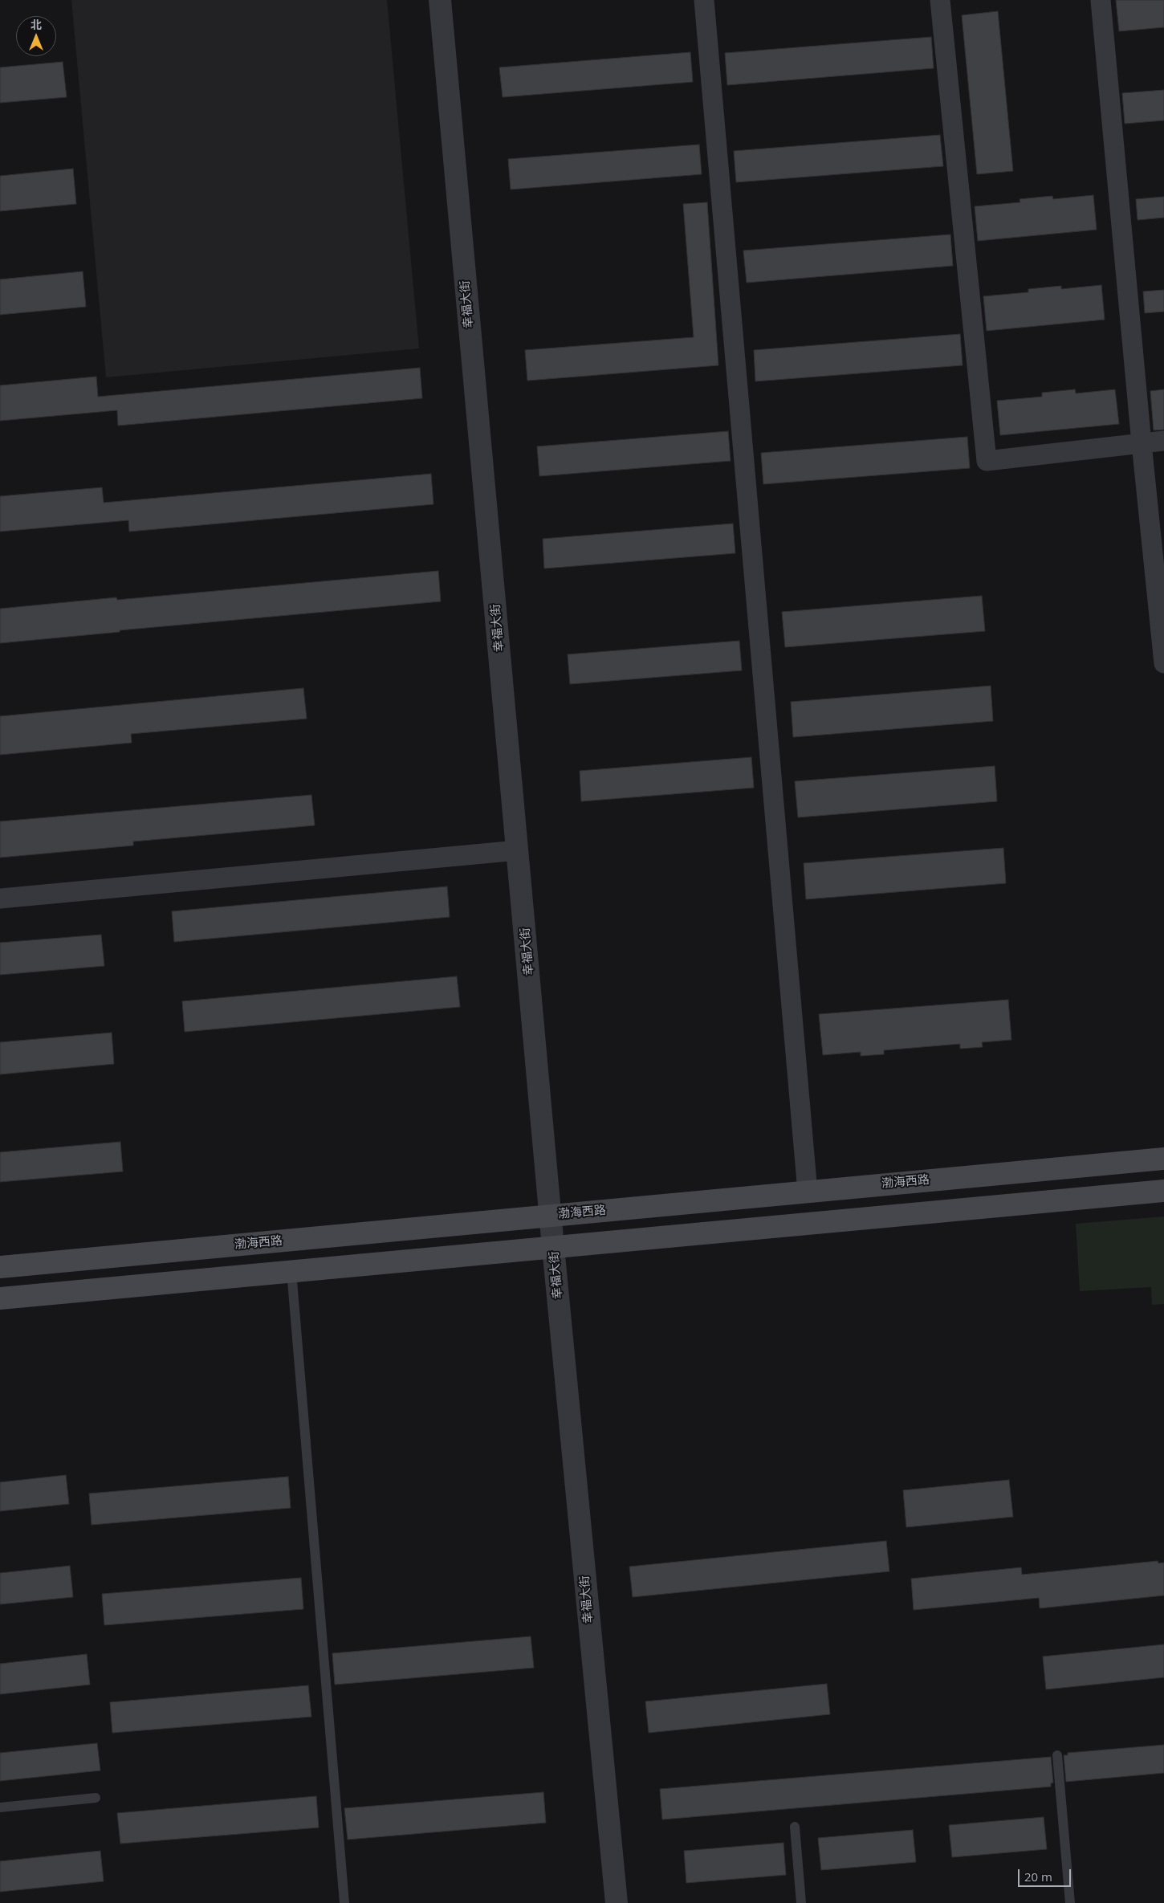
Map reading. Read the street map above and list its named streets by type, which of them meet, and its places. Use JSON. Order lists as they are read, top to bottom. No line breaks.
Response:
{"streets":{"main road":["渤海西路"],"street":["幸福大街"]},"crossings":[["幸福大街","渤海西路"]],"scale_bar":"20 m","north":"top"}
